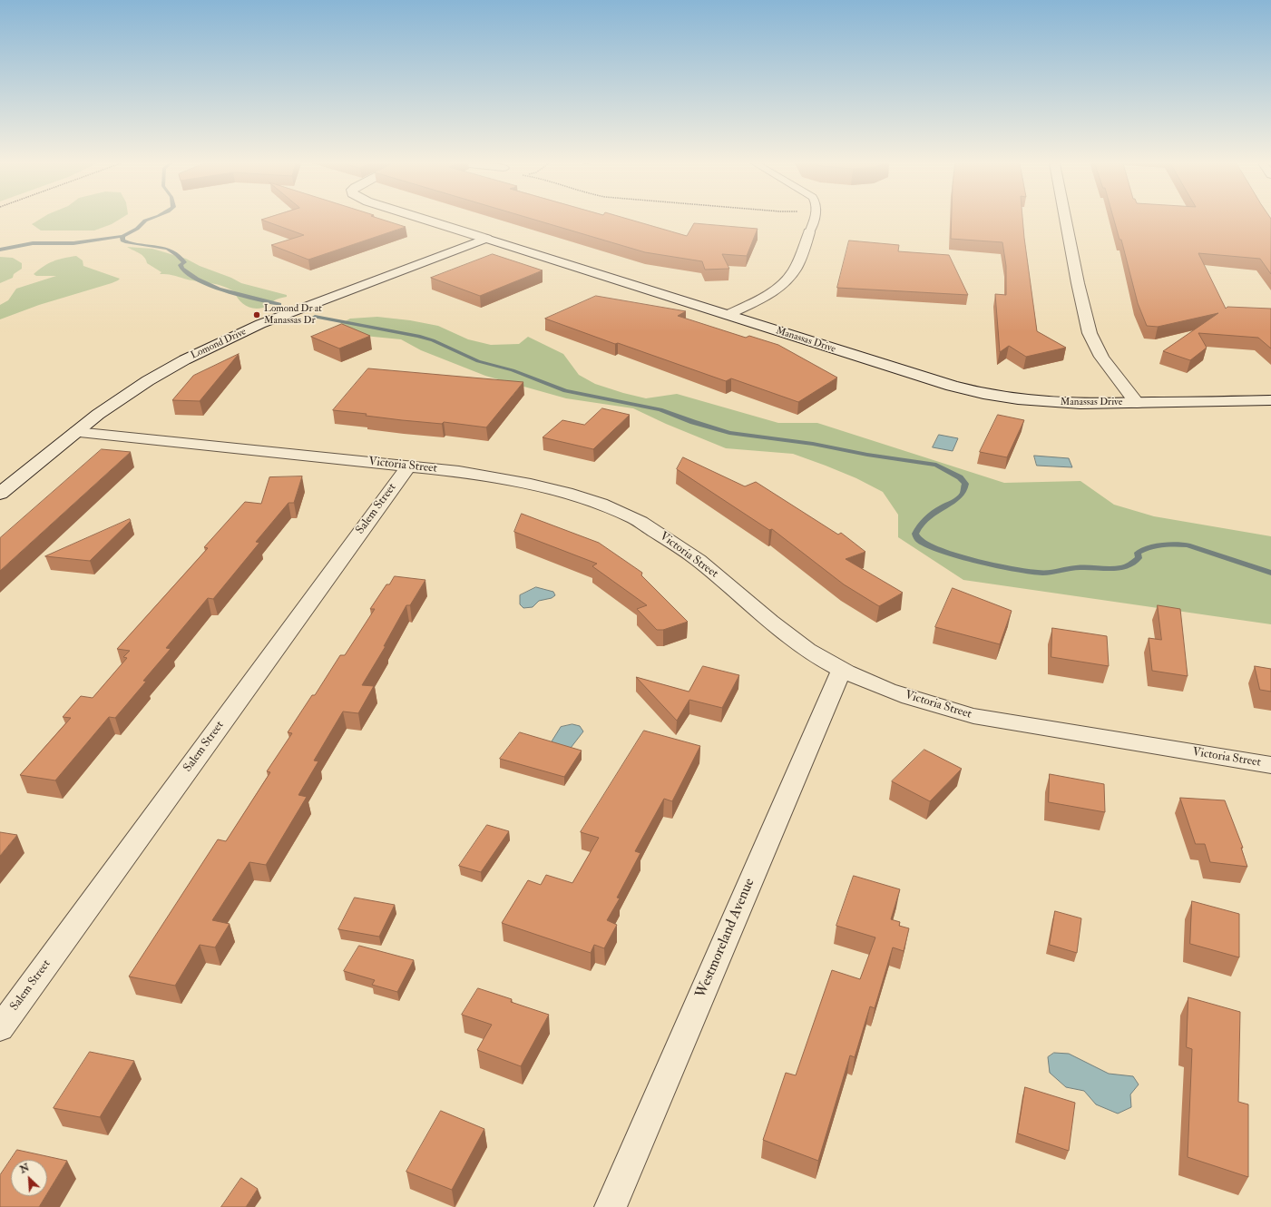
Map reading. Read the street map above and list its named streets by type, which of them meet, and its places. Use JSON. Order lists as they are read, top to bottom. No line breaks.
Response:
{"streets":{"street":["Manassas Drive","Lomond Drive","Victoria Street","Salem Street","Westmoreland Avenue"]},"crossings":[["Manassas Drive","Lomond Drive"],["Lomond Drive","Victoria Street"],["Victoria Street","Salem Street"],["Victoria Street","Westmoreland Avenue"]],"places":["Lomond Dr at Manassas Dr"],"north":"top left"}
